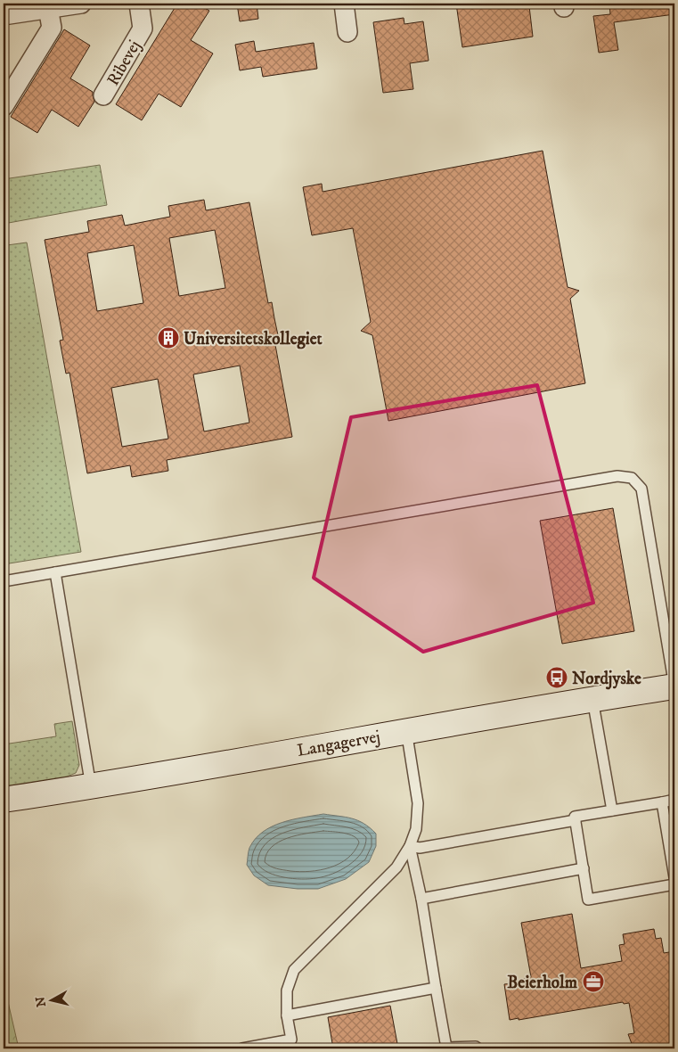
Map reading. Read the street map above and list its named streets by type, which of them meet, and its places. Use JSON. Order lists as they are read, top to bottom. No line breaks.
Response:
{"streets":{"street":["Ribevej","Langagervej"]},"places":{"building":["Universitetskollegiet"],"bus stop":["Nordjyske"],"office":["Beierholm"]},"north":"left"}
